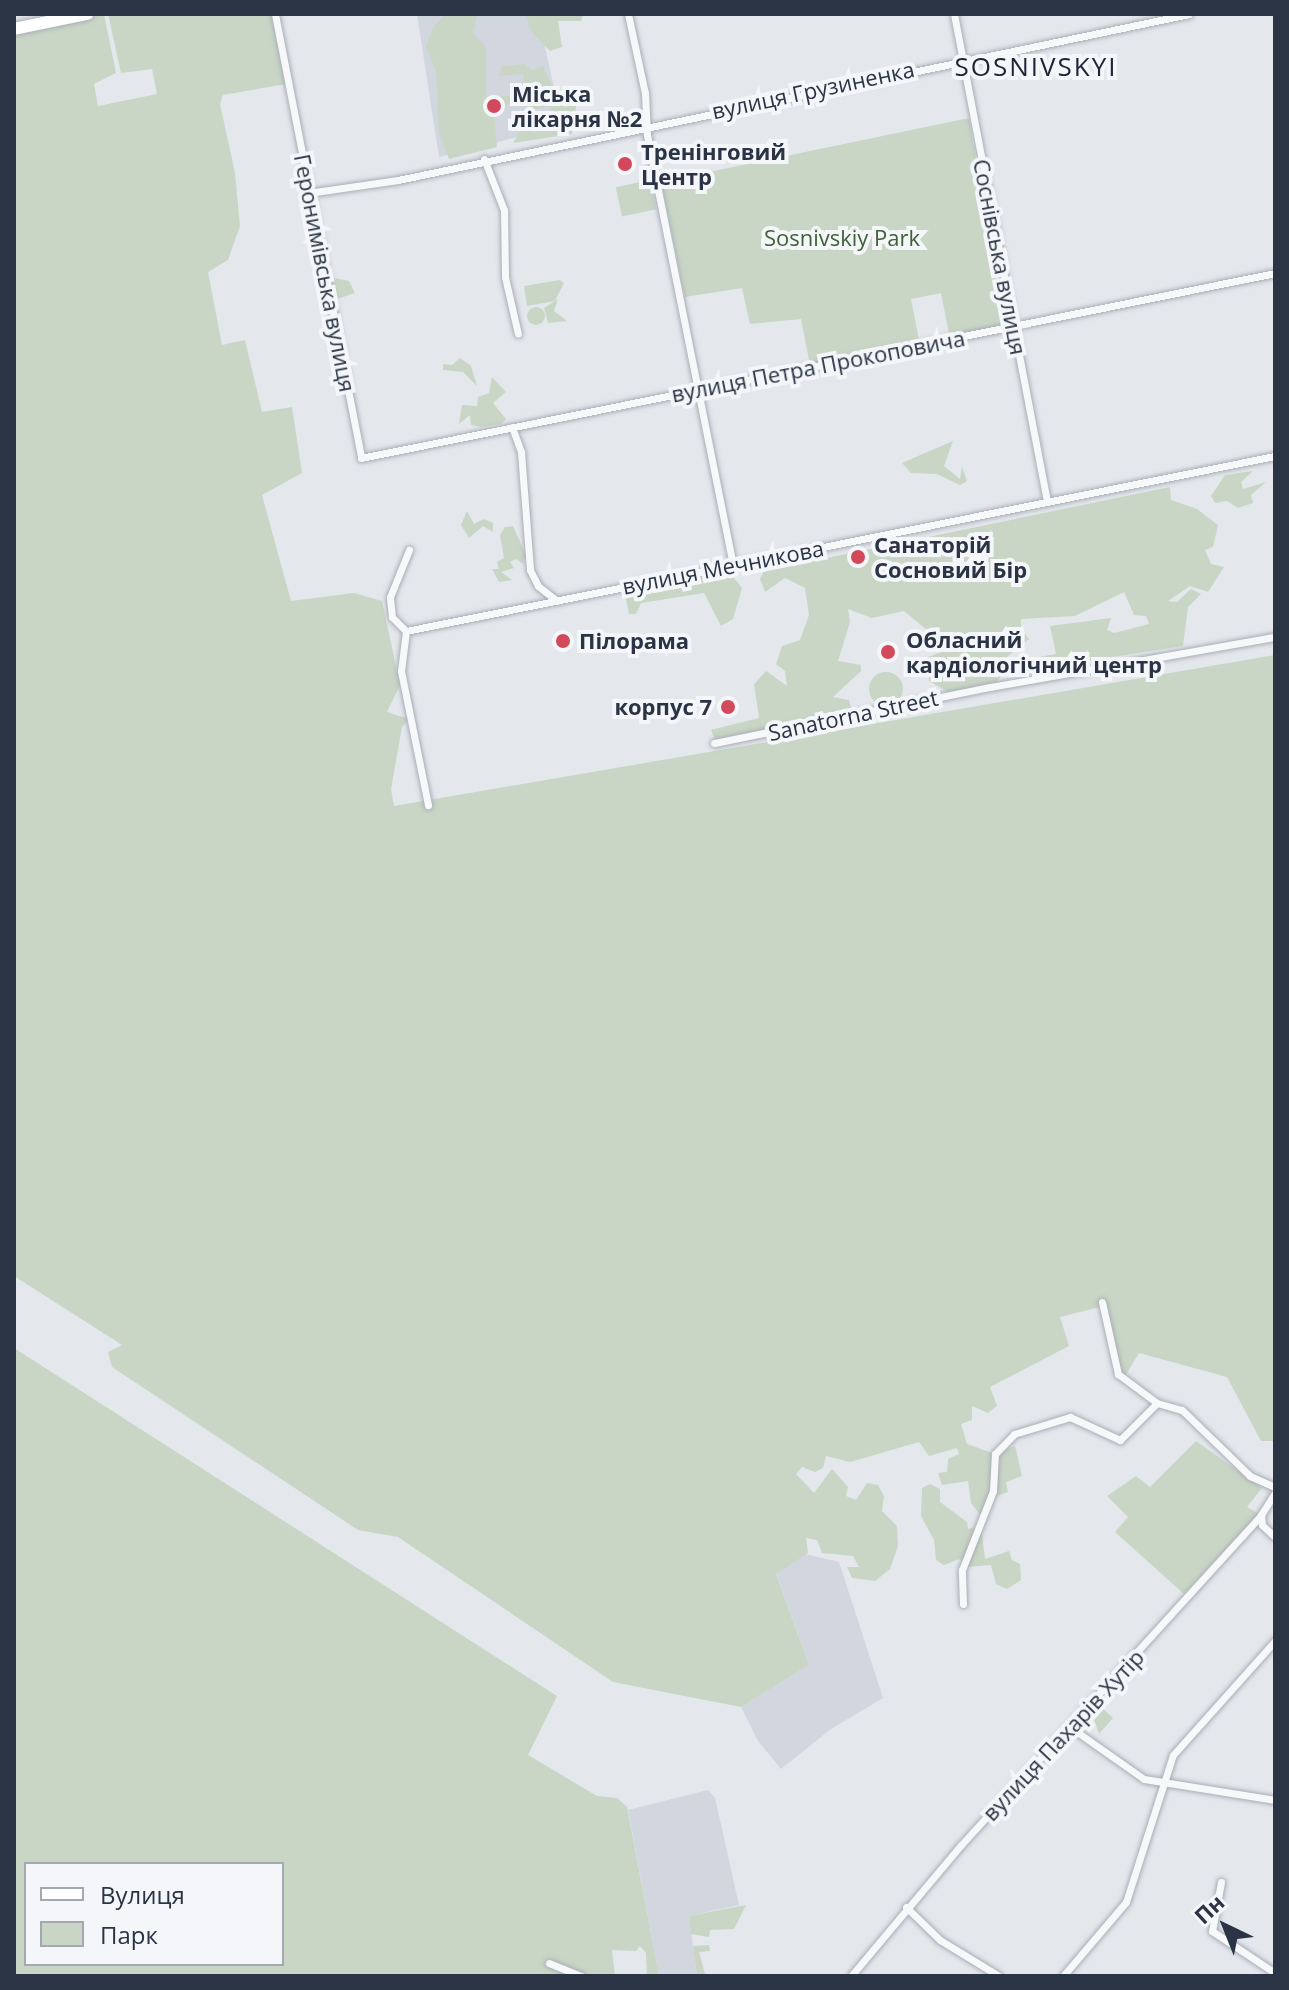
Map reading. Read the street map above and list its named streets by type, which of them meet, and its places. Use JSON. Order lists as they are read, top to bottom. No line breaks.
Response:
{"streets":{"street":["вулиця Грузиненка","Соснівська вулиця","Геронимівська вулиця","вулиця Петра Прокоповича","вулиця Мечникова","Sanatorna Street","вулиця Пахарів Хутір"]},"crossings":[["вулиця Грузиненка","Соснівська вулиця"],["вулиця Грузиненка","Геронимівська вулиця"],["Соснівська вулиця","вулиця Петра Прокоповича"],["Соснівська вулиця","вулиця Мечникова"],["Геронимівська вулиця","вулиця Петра Прокоповича"]],"districts":["SOSNIVSKYI"],"parks":["Sosnivskiy Park"],"places":["Міська лікарня №2","Тренінговий Центр","Санаторій Сосновий Бір","Пілорама","Обласний кардіологічний центр","корпус 7"],"legend":["Вулиця","Парк"],"north":"top left"}
